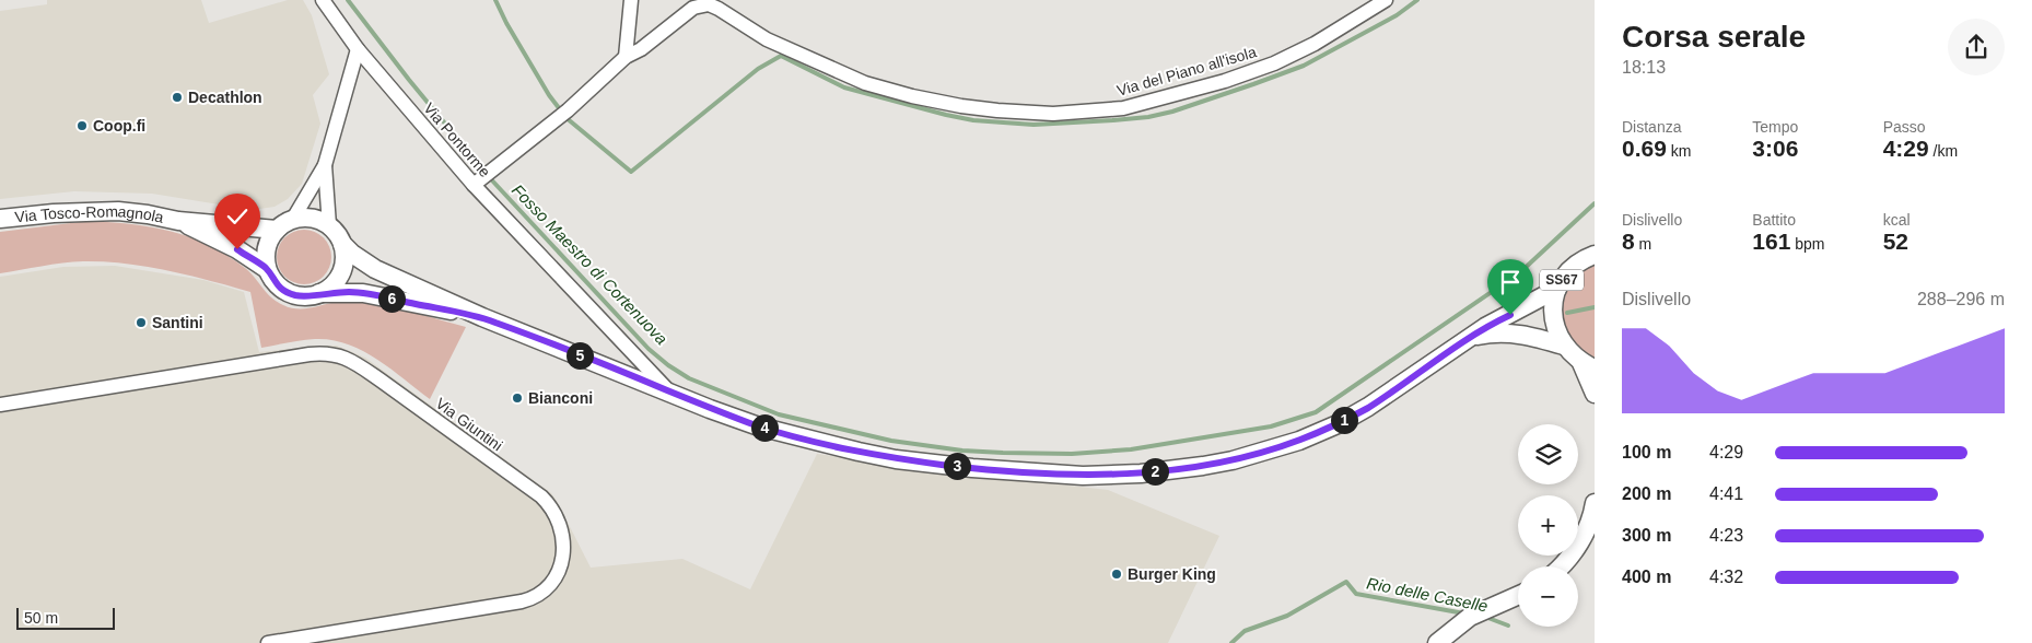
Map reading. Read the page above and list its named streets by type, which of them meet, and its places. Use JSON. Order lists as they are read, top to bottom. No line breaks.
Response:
{"streets":{"main road":["Via Tosco-Romagnola","SS67"],"street":["Via del Piano all'isola","Via Pontorme","Via Giuntini"]},"crossings":[["Via del Piano all'isola","Via Pontorme"],["Via Pontorme","SS67"]],"water":["Fosso Maestro di Cortenuova","Rio delle Caselle"],"places":["Decathlon","Coop.fi","Santini","Bianconi","Burger King"],"scale_bar":"50 m","page":{"heading":["Corsa serale","18:13"],"stats":[["Distanza","0.69 km"],["Tempo","3:06"],["Passo","4:29 /km"],["Dislivello","8 m"],["Battito","161 bpm"],["kcal","52"]],"chart":["Dislivello","288–296 m"],"pins":["6","5","1","4","3","2"],"map_buttons":["+","−"],"list":[{"name":"100 m","note":"4:29"},{"name":"200 m","note":"4:41"},{"name":"300 m","note":"4:23"},{"name":"400 m","note":"4:32"}],"scale":"50 m"}}
